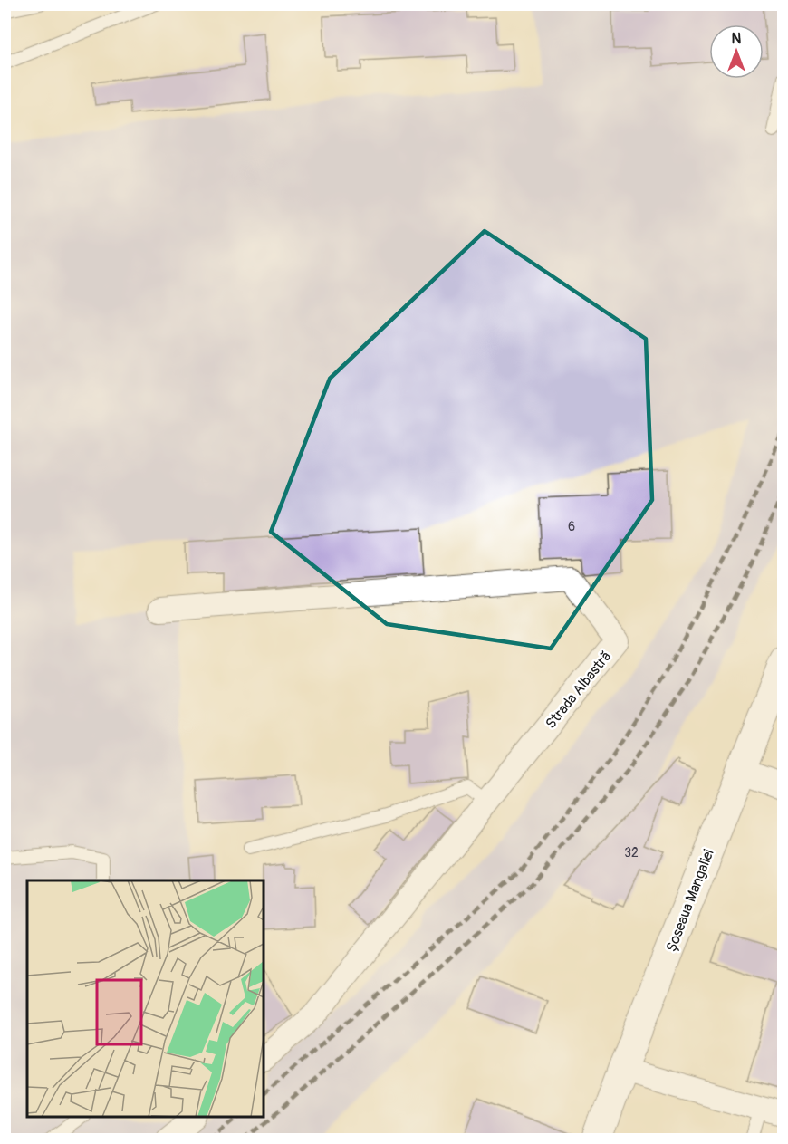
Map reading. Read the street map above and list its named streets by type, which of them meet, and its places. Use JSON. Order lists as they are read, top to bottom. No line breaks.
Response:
{"streets":{"street":["Strada Albastră","Șoseaua Mangaliei"]},"house_numbers":["6","32"],"north":"top"}
